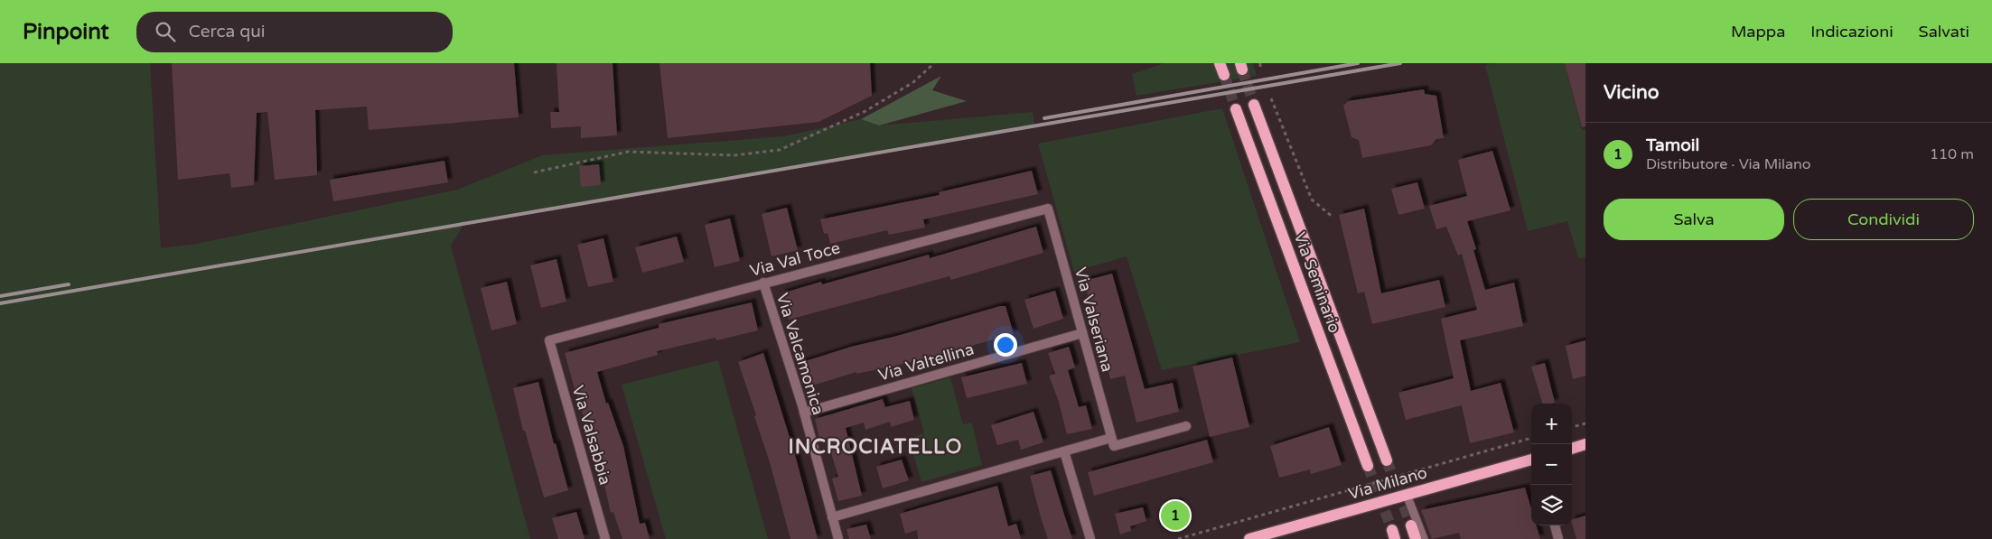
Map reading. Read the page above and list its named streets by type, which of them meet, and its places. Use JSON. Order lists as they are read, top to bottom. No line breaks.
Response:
{"streets":{"main road":["Via Seminario","Via Milano"],"street":["Via Val Toce","Via Valseriana","Via Valcamonica","Via Valtellina","Via Valsabbia"]},"crossings":[["Via Val Toce","Via Valseriana"],["Via Val Toce","Via Valcamonica"],["Via Val Toce","Via Valsabbia"],["Via Valseriana","Via Valtellina"],["Via Valcamonica","Via Valtellina"]],"districts":["INCROCIATELLO"],"page":{"header":"Pinpoint","search":"Cerca qui","nav":["Mappa","Indicazioni","Salvati"],"heading":"Vicino","list":[{"mark":"1","name":"Tamoil","note":"Distributore · Via Milano","value":"110 m"}],"buttons":["Salva","Condividi"],"map_buttons":["+","−"],"pins":"1"}}
